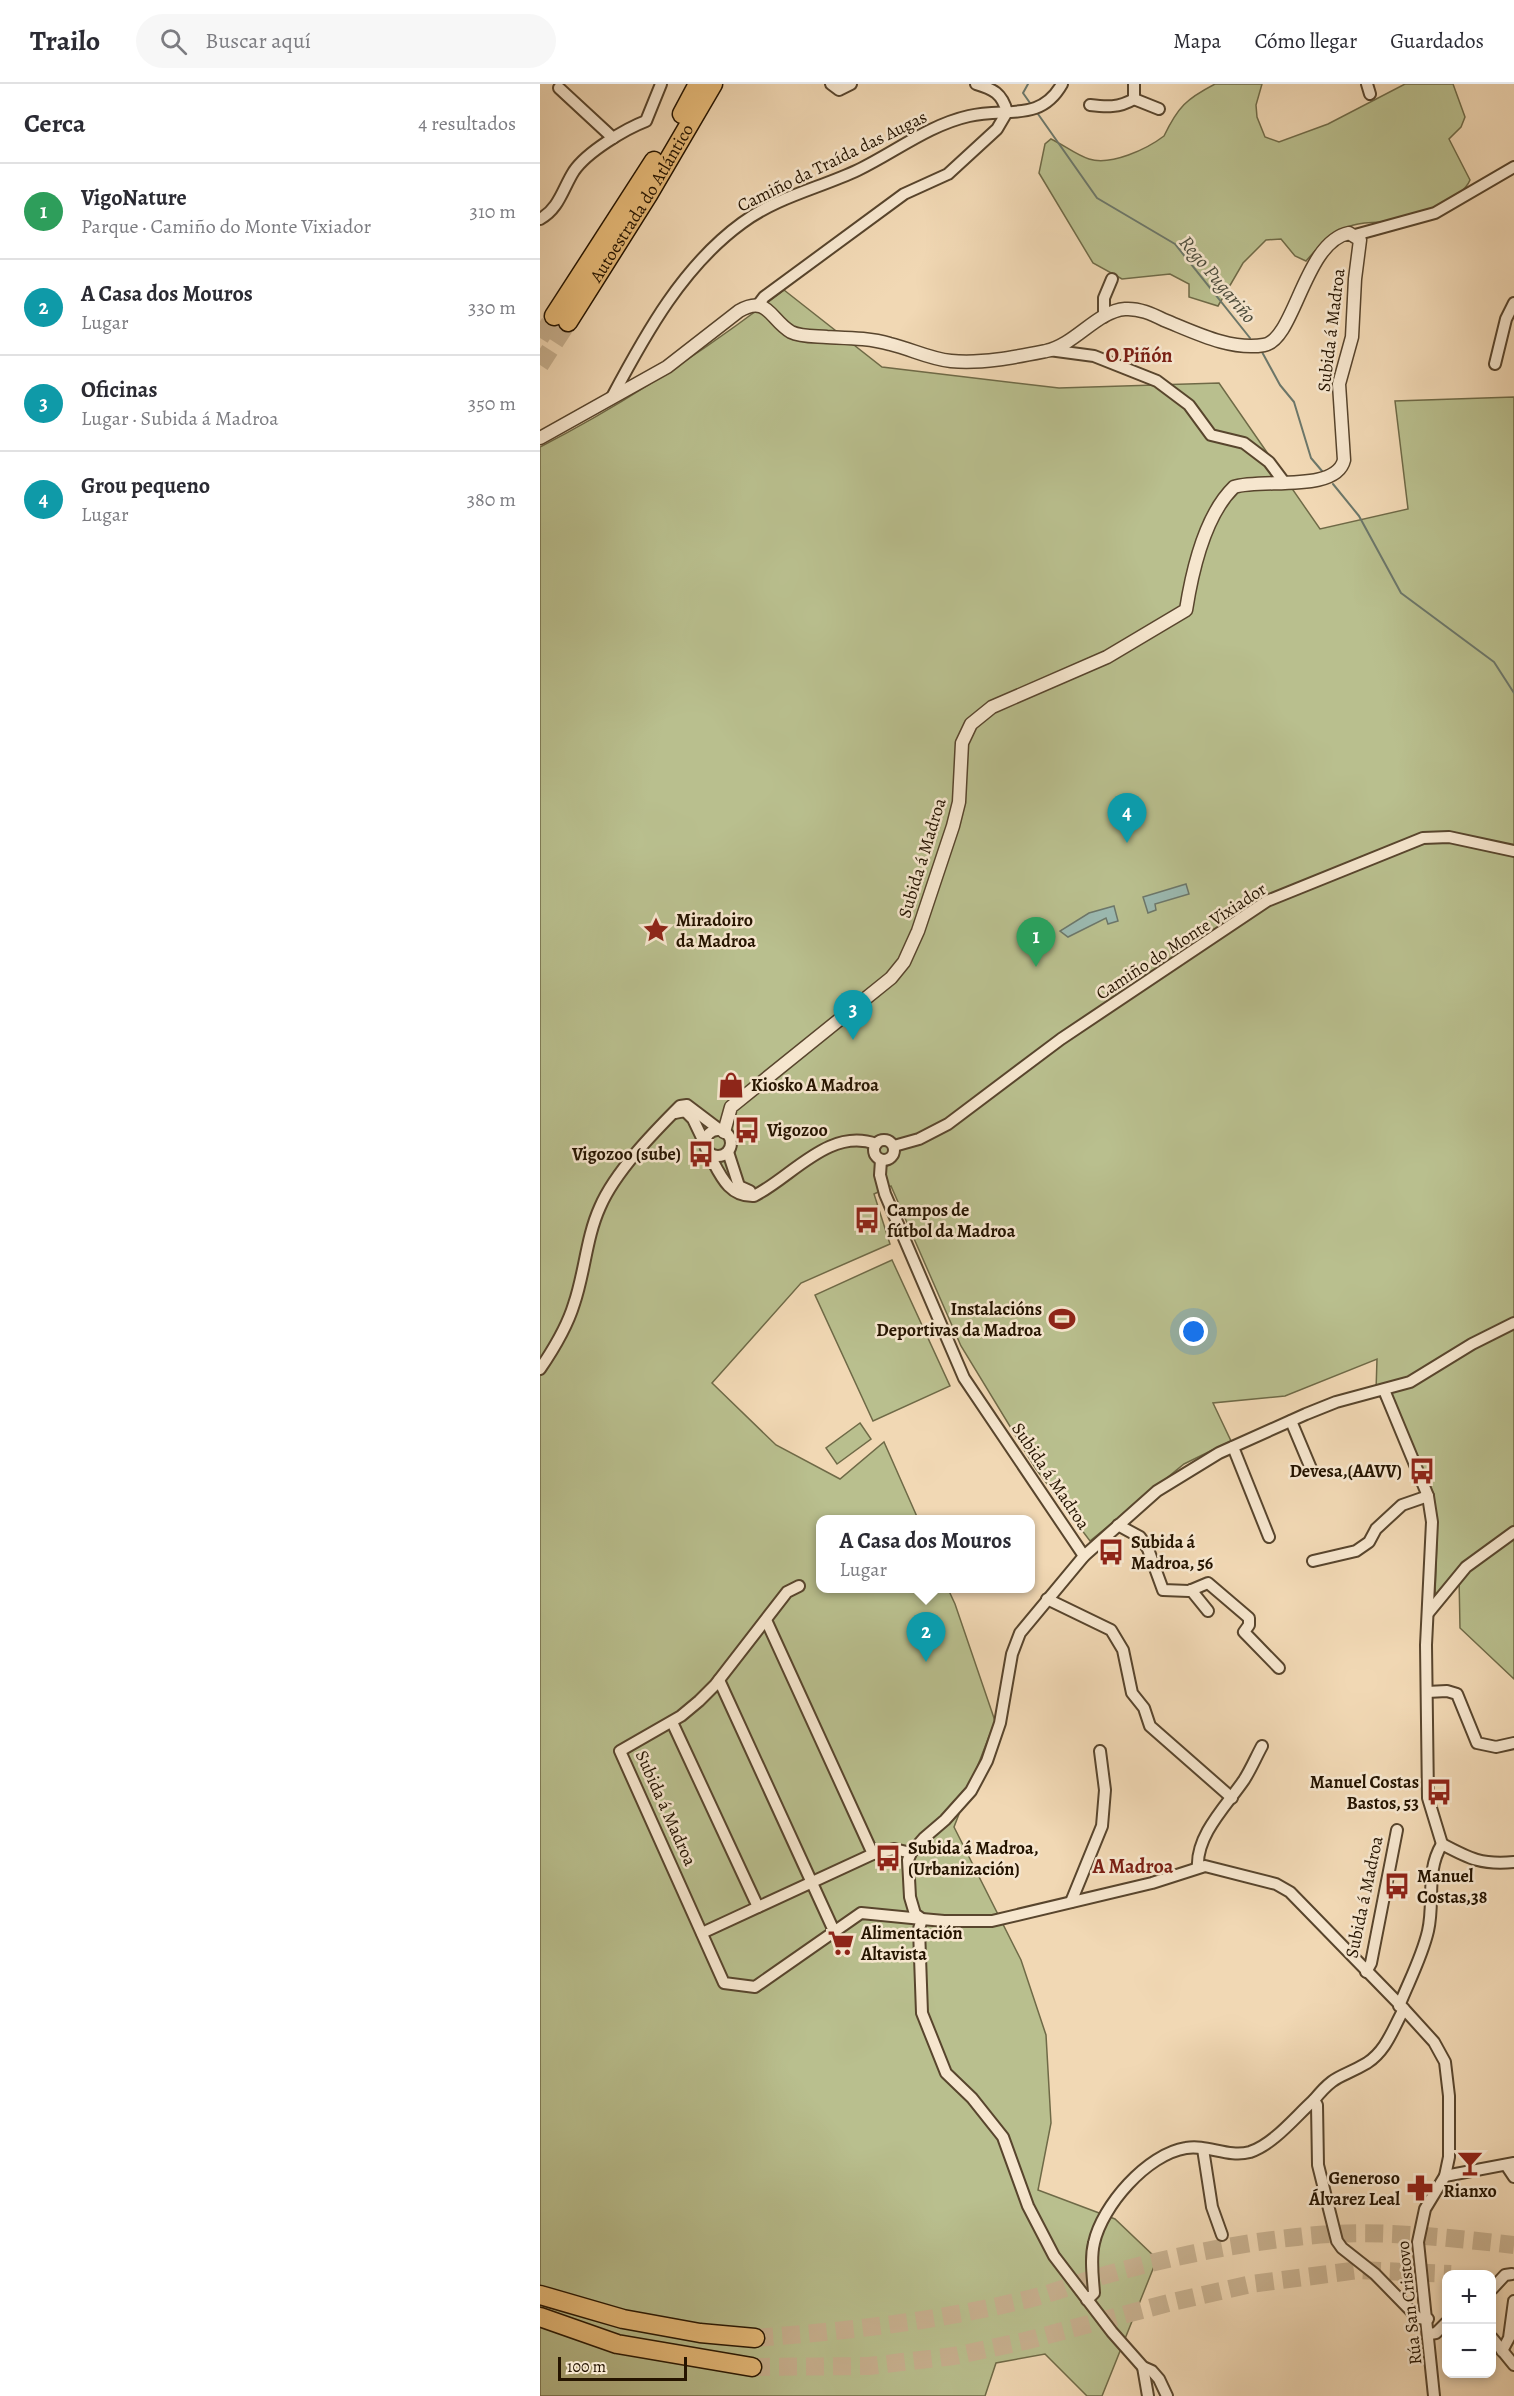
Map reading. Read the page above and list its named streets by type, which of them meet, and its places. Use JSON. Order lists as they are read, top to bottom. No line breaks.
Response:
{"streets":{"highway":["Autoestrada do Atlántico"],"street":["Camiño da Traída das Augas","Subida á Madroa","Camiño do Monte Vixiador","Rúa San Cristovo"]},"crossings":[["Subida á Madroa","Camiño do Monte Vixiador"],["Subida á Madroa","Rúa San Cristovo"]],"districts":["O Piñón","A Madroa"],"water":["Rego Pugariño"],"places":{"place":["Miradoiro da Madroa"],"shop":["Kiosko A Madroa"],"bus stop":["Vigozoo","Vigozoo (sube)","Campos de fútbol da Madroa","Devesa,(AAVV)","Subida á Madroa, 56","Manuel Costas Bastos, 53","Subida á Madroa, (Urbanización)","Manuel Costas,38"],"sports":["Instalacións Deportivas da Madroa"],"supermarket":["Alimentación Altavista"],"bar":["Rianxo"],"pharmacy":["Generoso Álvarez Leal"]},"scale_bar":"100 m","page":{"header":"Trailo","search":"Buscar aquí","nav":["Mapa","Cómo llegar","Guardados"],"heading":["Cerca","4 resultados"],"list":[{"mark":"1","name":"VigoNature","note":"Parque · Camiño do Monte Vixiador","value":"310 m"},{"mark":"2","name":"A Casa dos Mouros","note":"Lugar","value":"330 m"},{"mark":"3","name":"Oficinas","note":"Lugar · Subida á Madroa","value":"350 m"},{"mark":"4","name":"Grou pequeno","note":"Lugar","value":"380 m"}],"pins":["4","1","3","2"],"popup":["A Casa dos Mouros","Lugar"],"map_buttons":["+","−"],"scale":"100 m"}}
